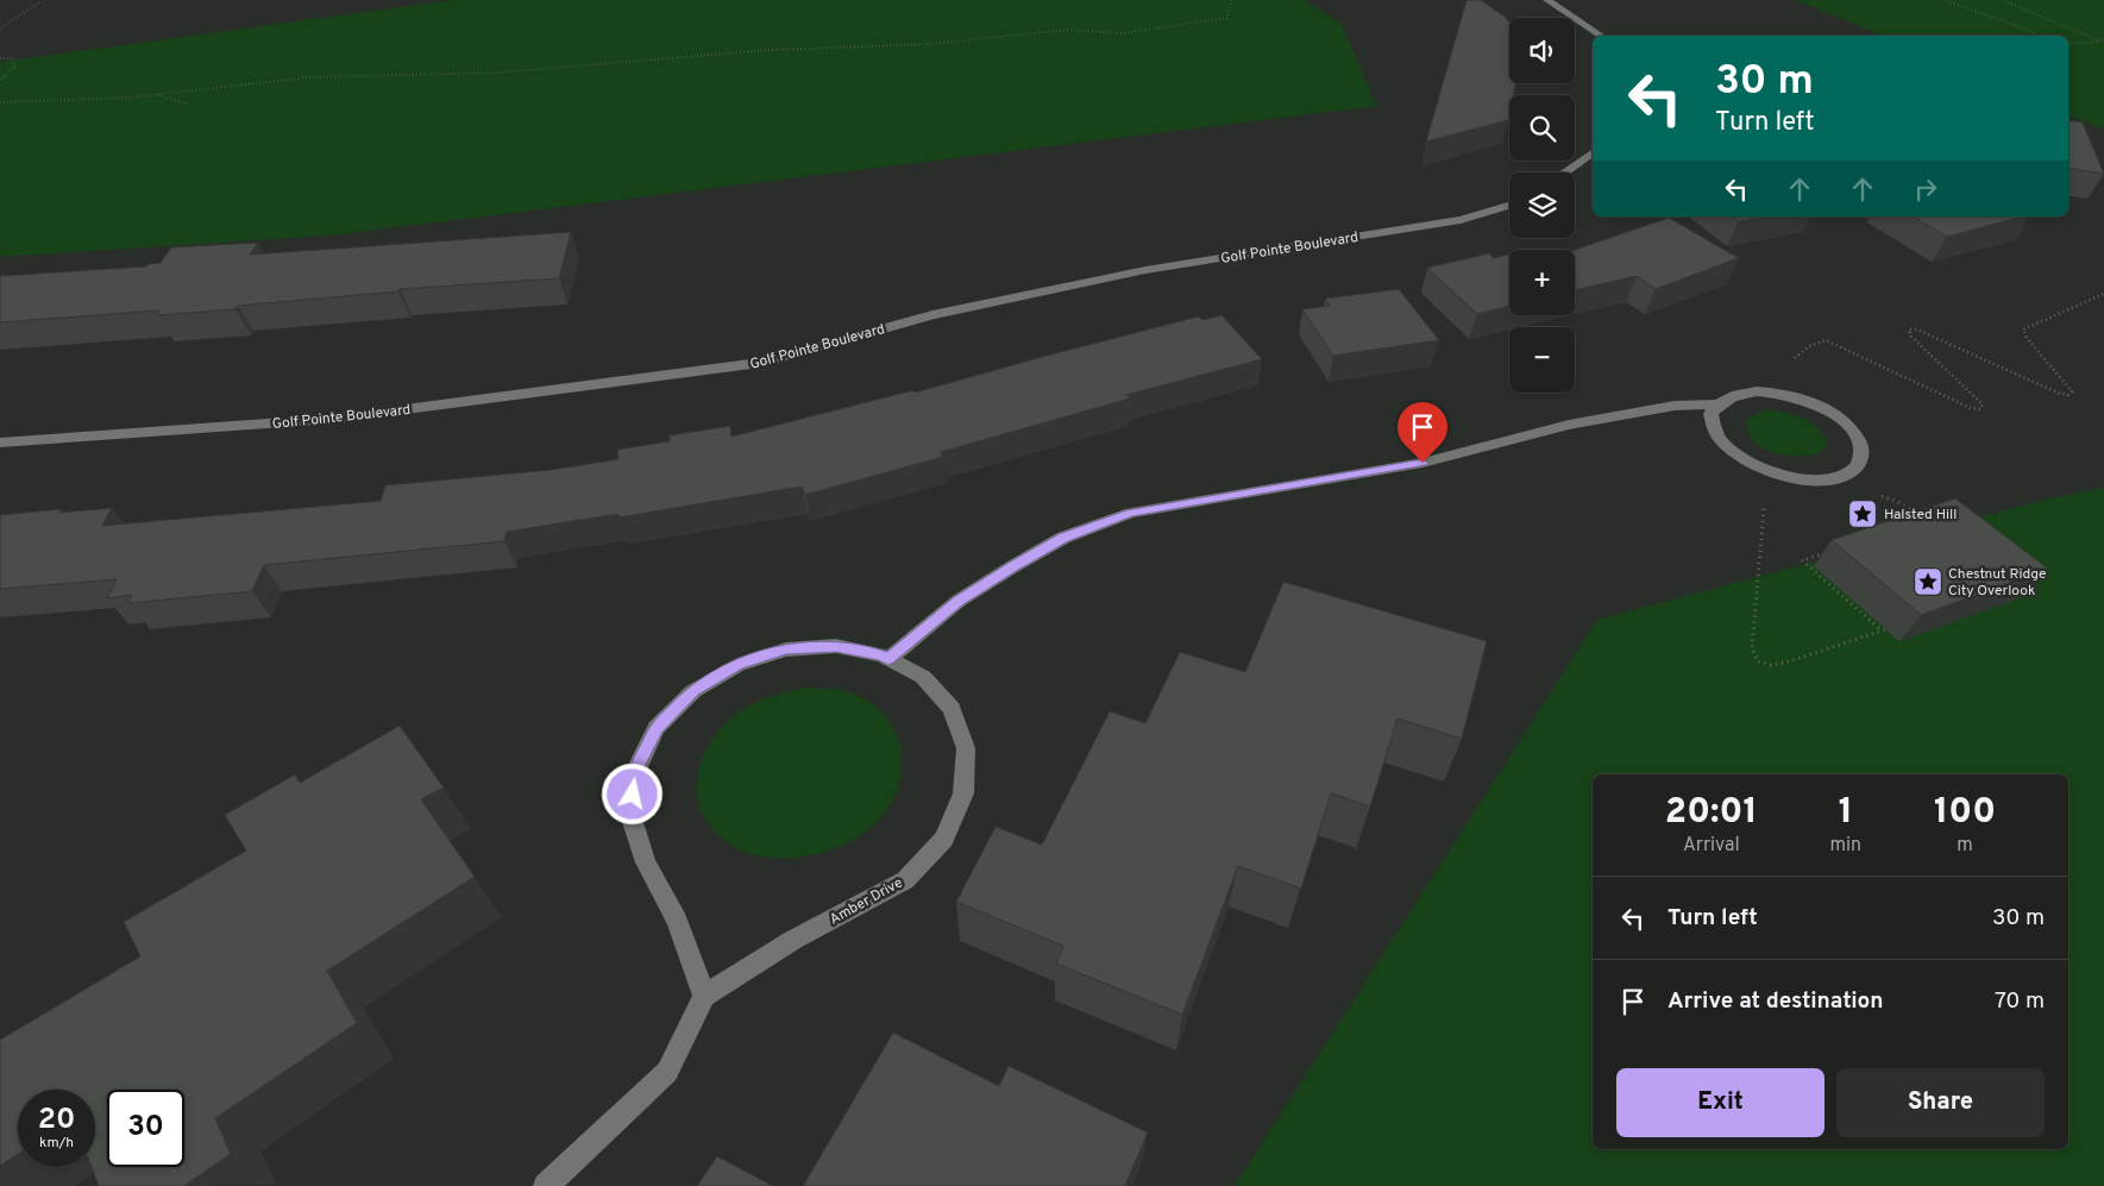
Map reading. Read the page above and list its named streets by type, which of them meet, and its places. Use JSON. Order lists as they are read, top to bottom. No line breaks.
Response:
{"streets":{"street":["Golf Pointe Boulevard","Amber Drive"]},"places":{"place":["Halsted Hill","Chestnut Ridge City Overlook"]},"page":{"map_buttons":["+","−"],"turn":["30 m","Turn left"],"eta":["20:01","Arrival","1","min","100","m"],"list":[{"name":"Turn left","value":"30 m"},{"name":"Arrive at destination","value":"70 m"}],"buttons":["Exit","Share"],"speed":"20 km/h","limit":"30"}}
